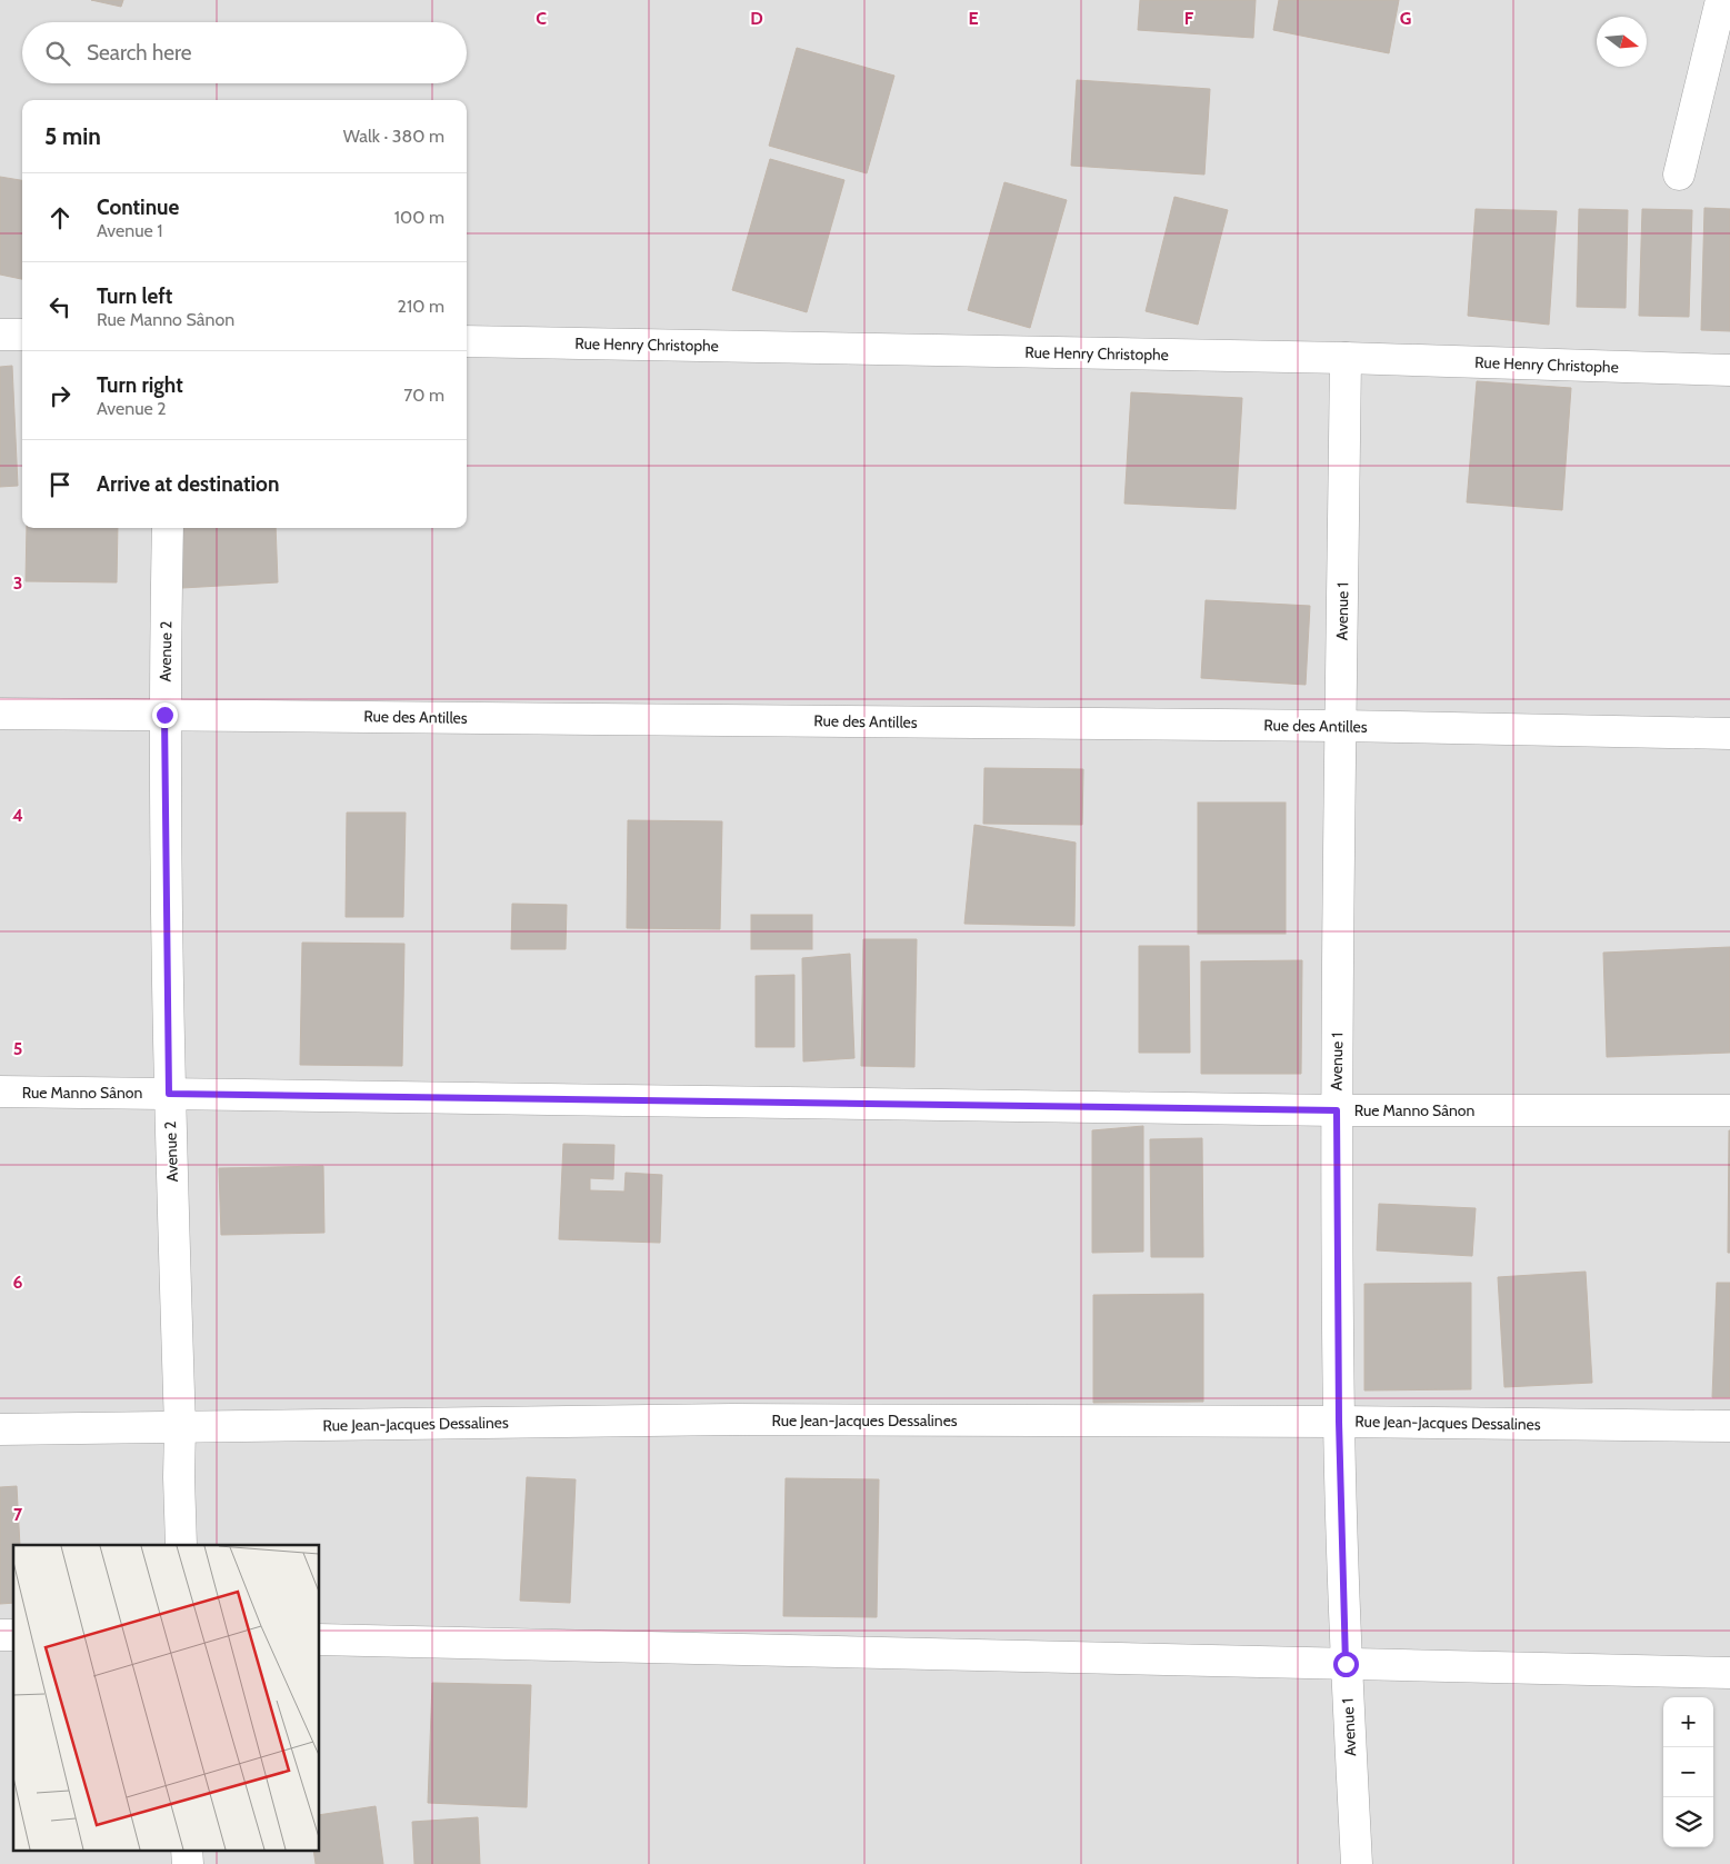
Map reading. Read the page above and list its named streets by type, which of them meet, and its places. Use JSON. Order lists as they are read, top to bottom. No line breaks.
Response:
{"streets":{"street":["Rue Henry Christophe","Avenue 1","Avenue 2","Rue des Antilles","Rue Manno Sânon","Rue Jean-Jacques Dessalines"]},"crossings":[["Rue Henry Christophe","Avenue 1"],["Avenue 1","Rue des Antilles"],["Avenue 1","Rue Manno Sânon"],["Avenue 1","Rue Jean-Jacques Dessalines"],["Avenue 2","Rue des Antilles"],["Avenue 2","Rue Manno Sânon"],["Avenue 2","Rue Jean-Jacques Dessalines"]],"north":"right","page":{"search":"Search here","heading":["5 min","Walk · 380 m"],"list":[["Continue","Avenue 1","100 m"],["Turn left","Rue Manno Sânon","210 m"],["Turn right","Avenue 2","70 m"],"Arrive at destination"],"map_buttons":["+","−"]},"grid":{"columns":["C","D","E","F","G"],"rows":["3","4","5","6","7"]}}
